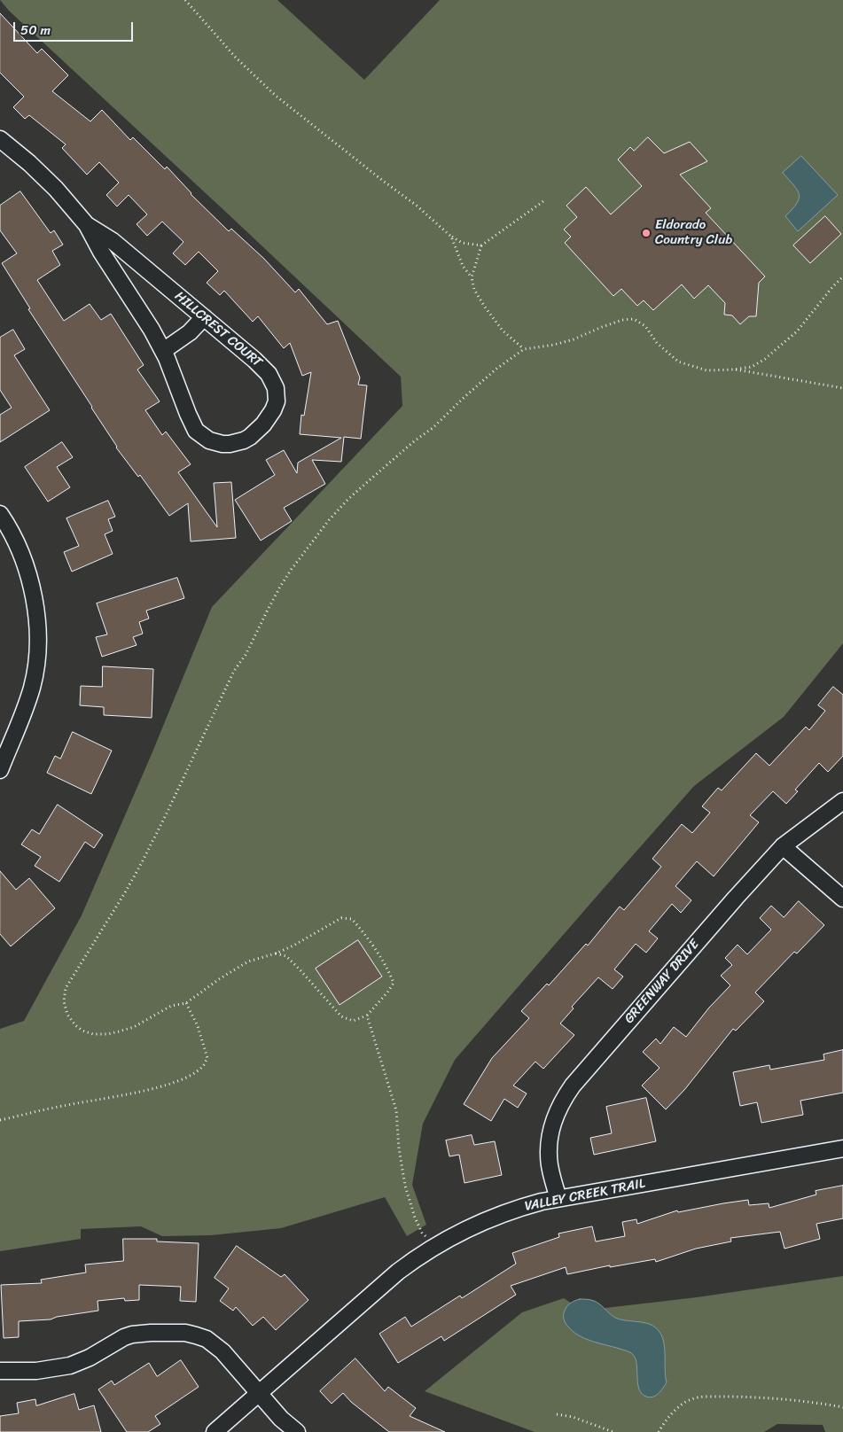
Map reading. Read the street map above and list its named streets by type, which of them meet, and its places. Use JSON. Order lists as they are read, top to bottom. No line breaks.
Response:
{"streets":{"street":["HILLCREST COURT","GREENWAY DRIVE","VALLEY CREEK TRAIL"]},"crossings":[["GREENWAY DRIVE","VALLEY CREEK TRAIL"]],"places":["Eldorado Country Club"],"scale_bar":"50 m"}
